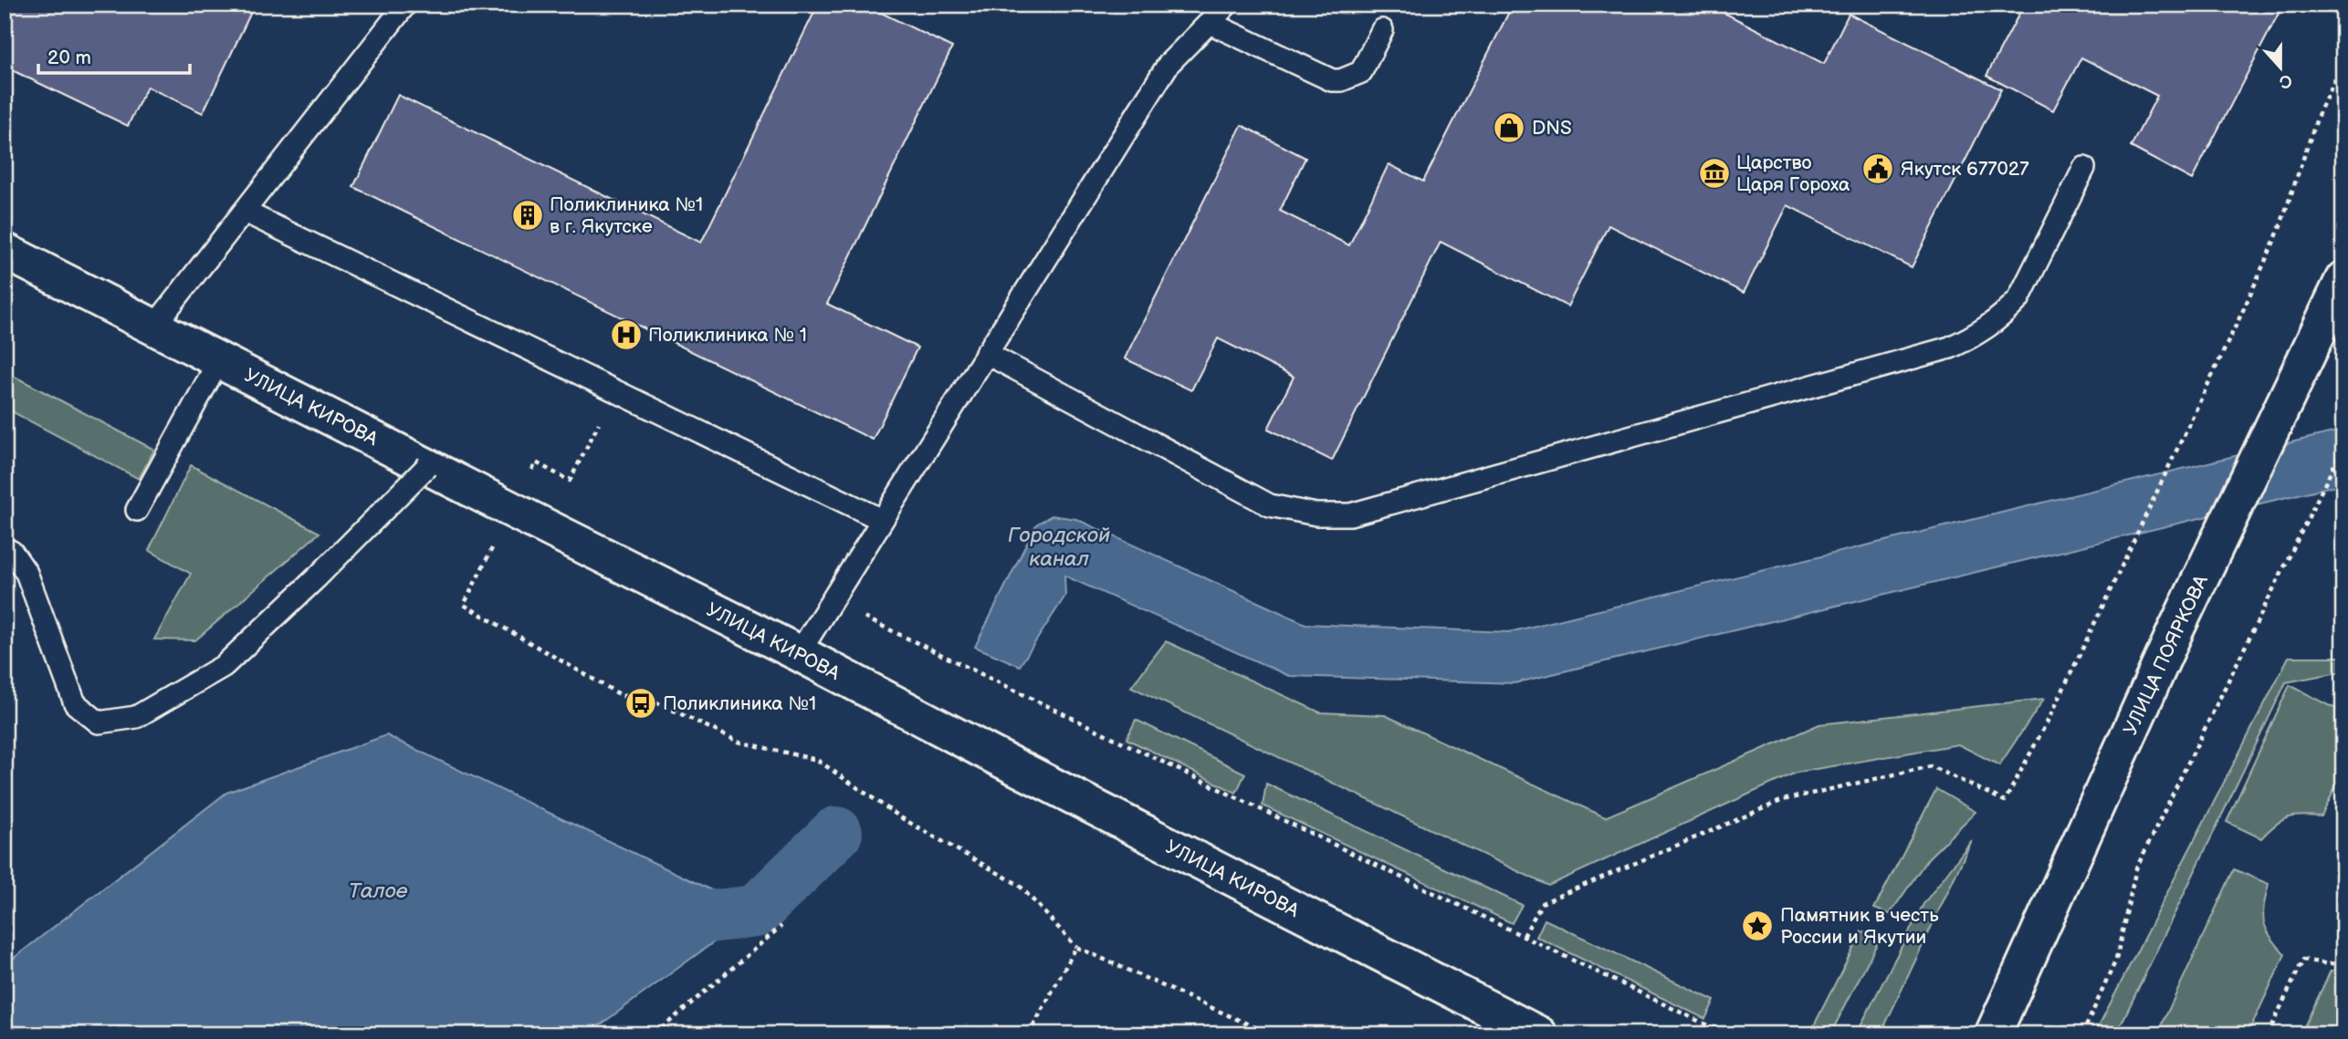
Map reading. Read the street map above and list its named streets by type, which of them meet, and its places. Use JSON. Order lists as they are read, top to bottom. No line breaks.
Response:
{"streets":{"main road":["УЛИЦА КИРОВА","УЛИЦА ПОЯРКОВА"]},"water":["Городской канал","Талое"],"places":{"shop":["DNS"],"public building":["Якутск 677027"],"museum":["Царство Царя Гороха"],"building":["Поликлиника №1 в г. Якутске"],"hospital":["Поликлиника № 1"],"bus stop":["Поликлиника №1"],"place":["Памятник в честь России и Якутии"]},"scale_bar":"20 m","north":"bottom"}
